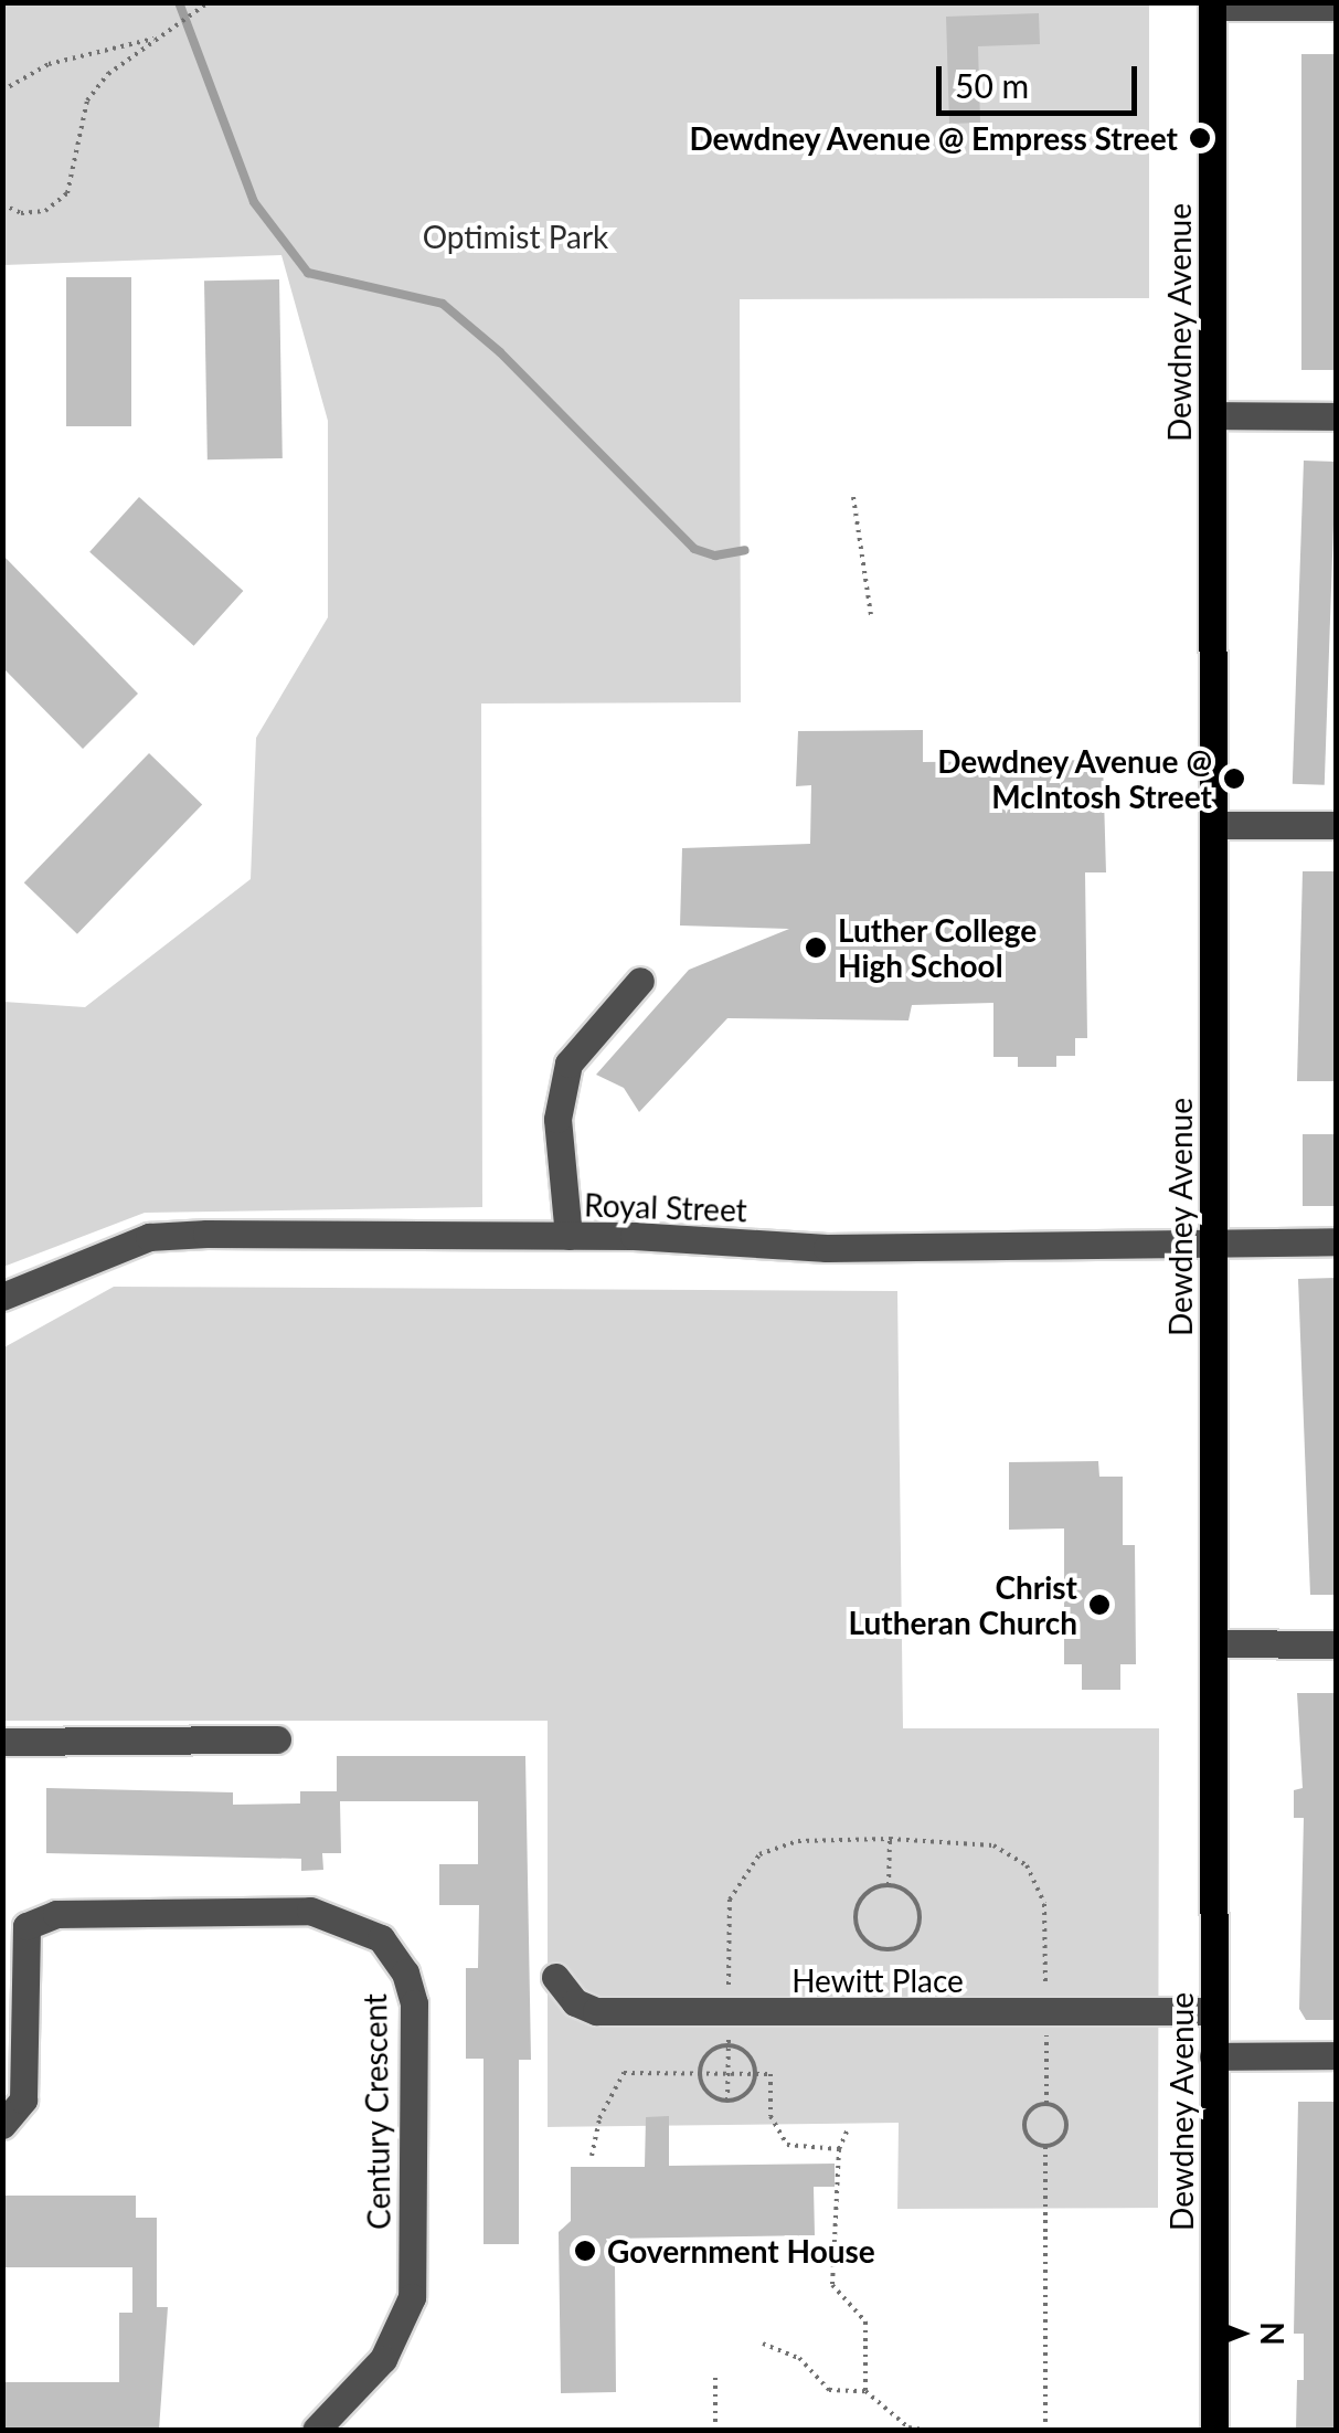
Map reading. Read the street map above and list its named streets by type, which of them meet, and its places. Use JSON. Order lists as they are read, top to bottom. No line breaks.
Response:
{"streets":{"main road":["Dewdney Avenue"],"street":["Royal Street","Hewitt Place","Century Crescent"]},"crossings":[["Dewdney Avenue","Royal Street"],["Dewdney Avenue","Hewitt Place"]],"parks":["Optimist Park"],"places":["Dewdney Avenue @ Empress Street","Dewdney Avenue @ McIntosh Street","Luther College High School","Christ Lutheran Church","Government House"],"scale_bar":"50 m","north":"right"}
